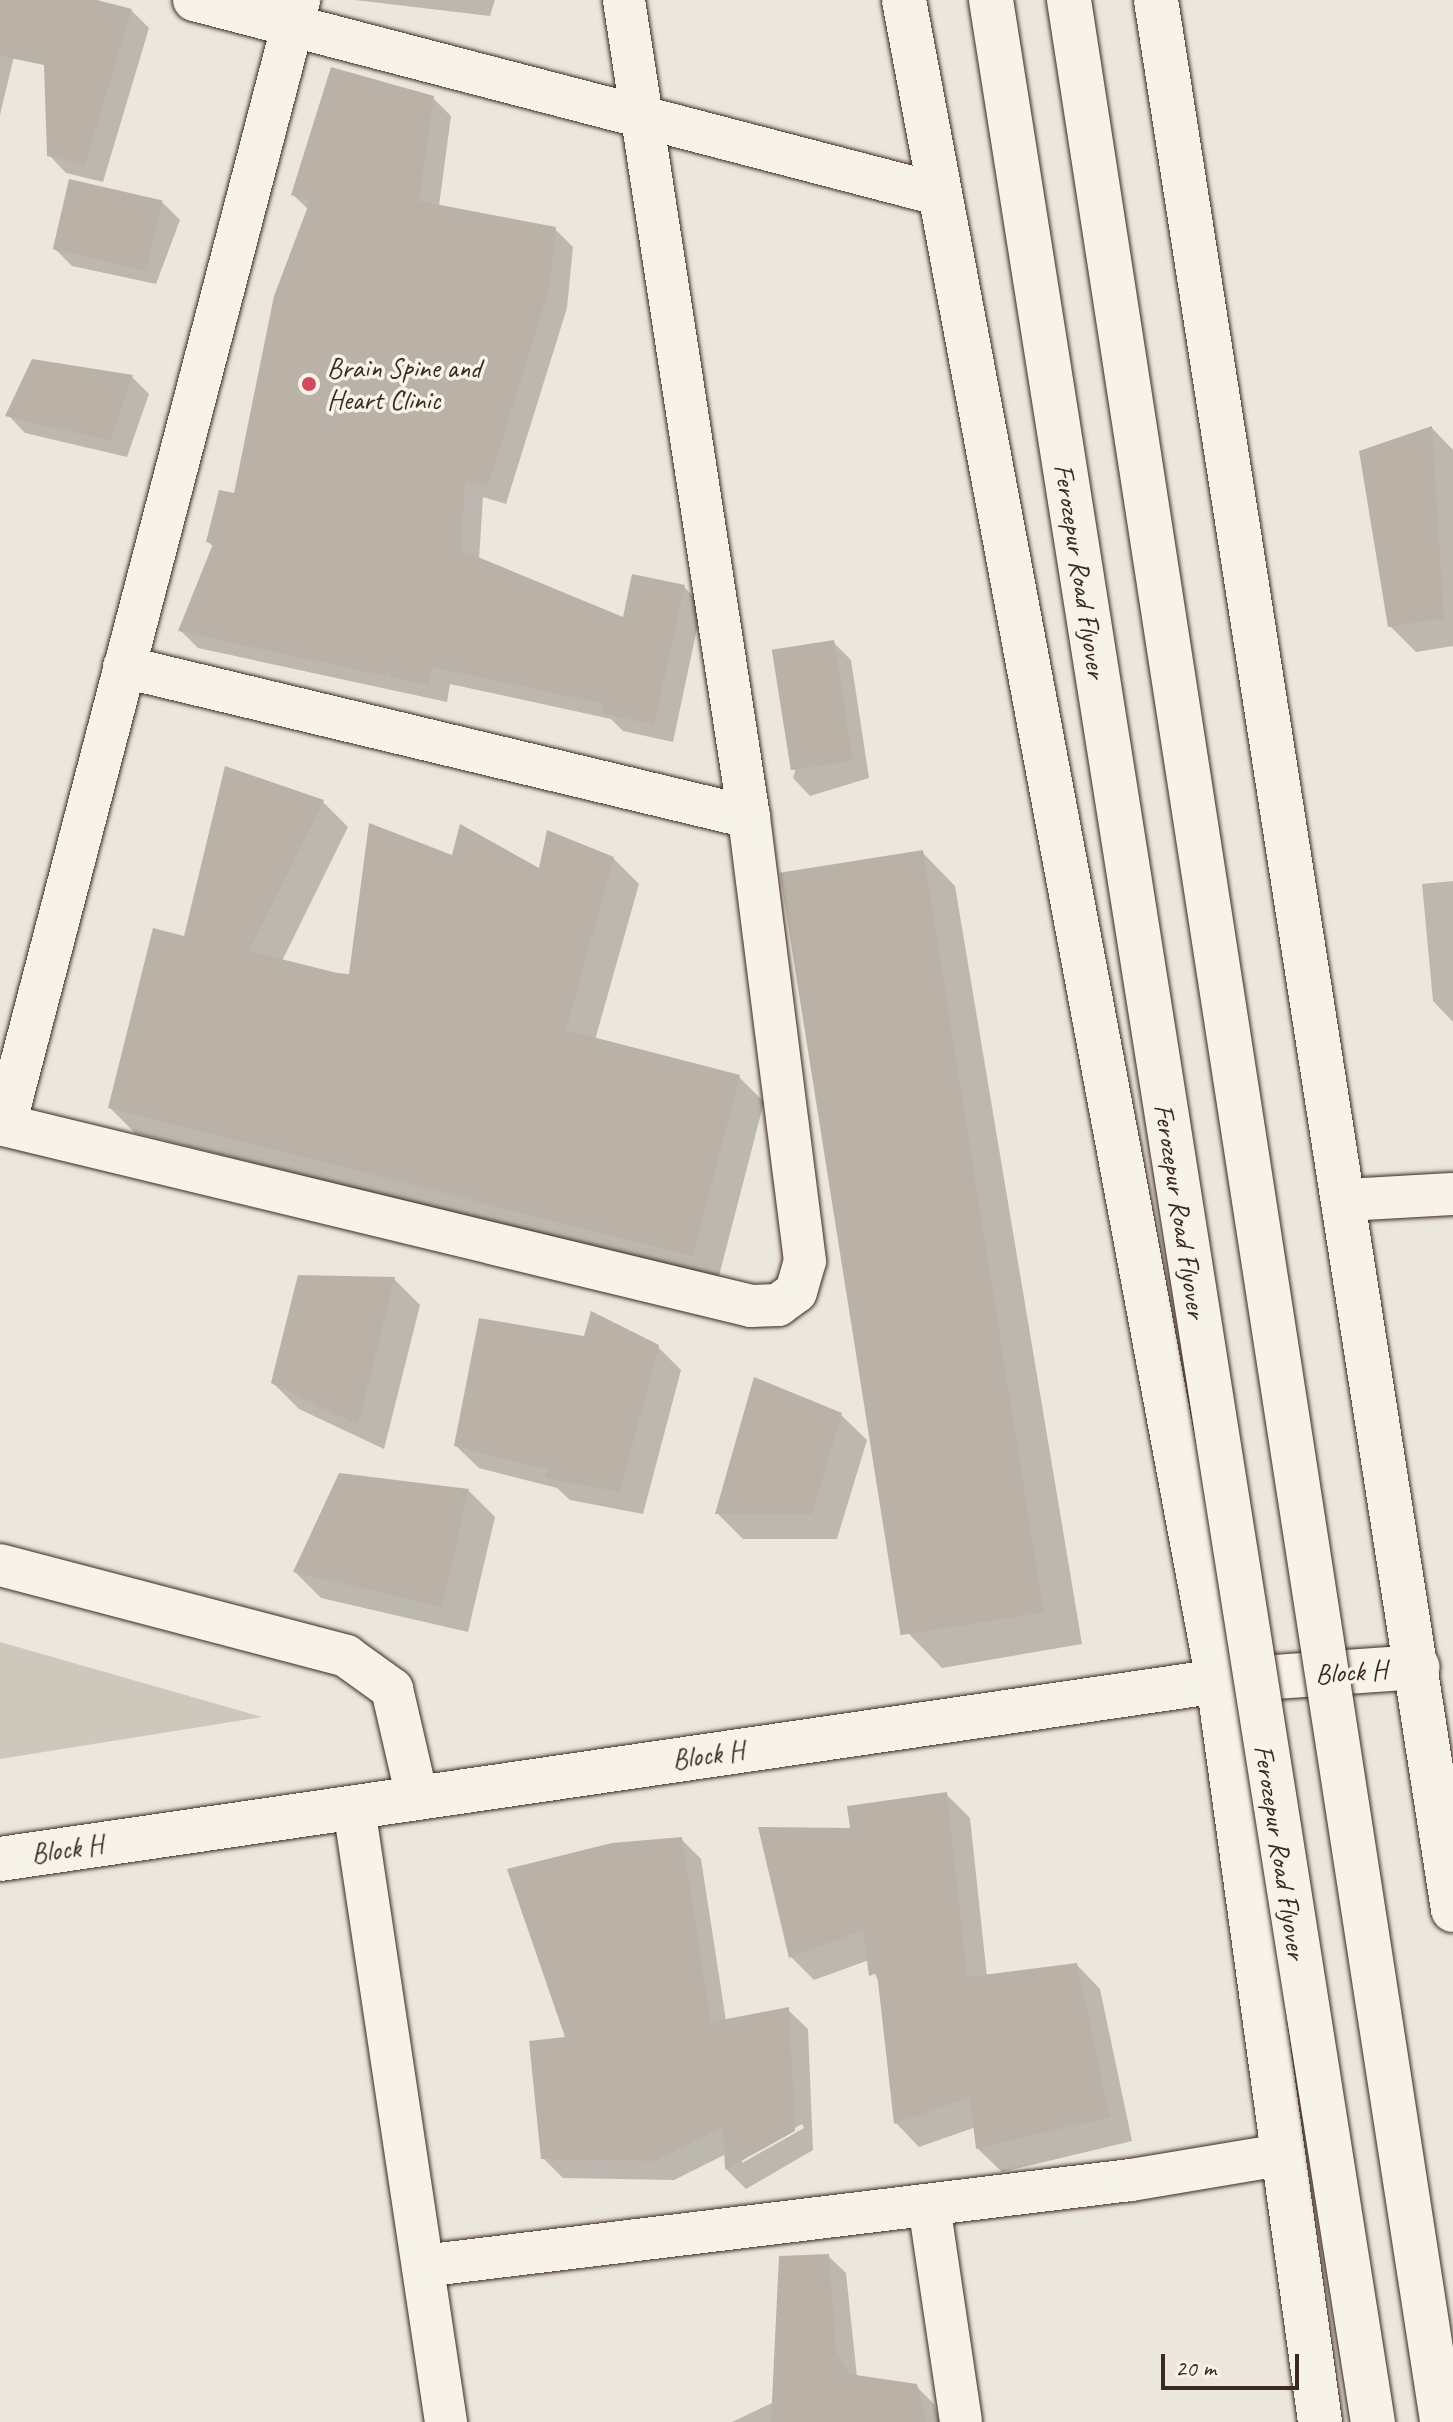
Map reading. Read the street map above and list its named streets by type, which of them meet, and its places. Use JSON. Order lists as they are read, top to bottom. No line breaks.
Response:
{"streets":{"main road":["Ferozepur Road Flyover","Block H"]},"places":["Brain Spine and Heart Clinic"],"scale_bar":"20 m"}
